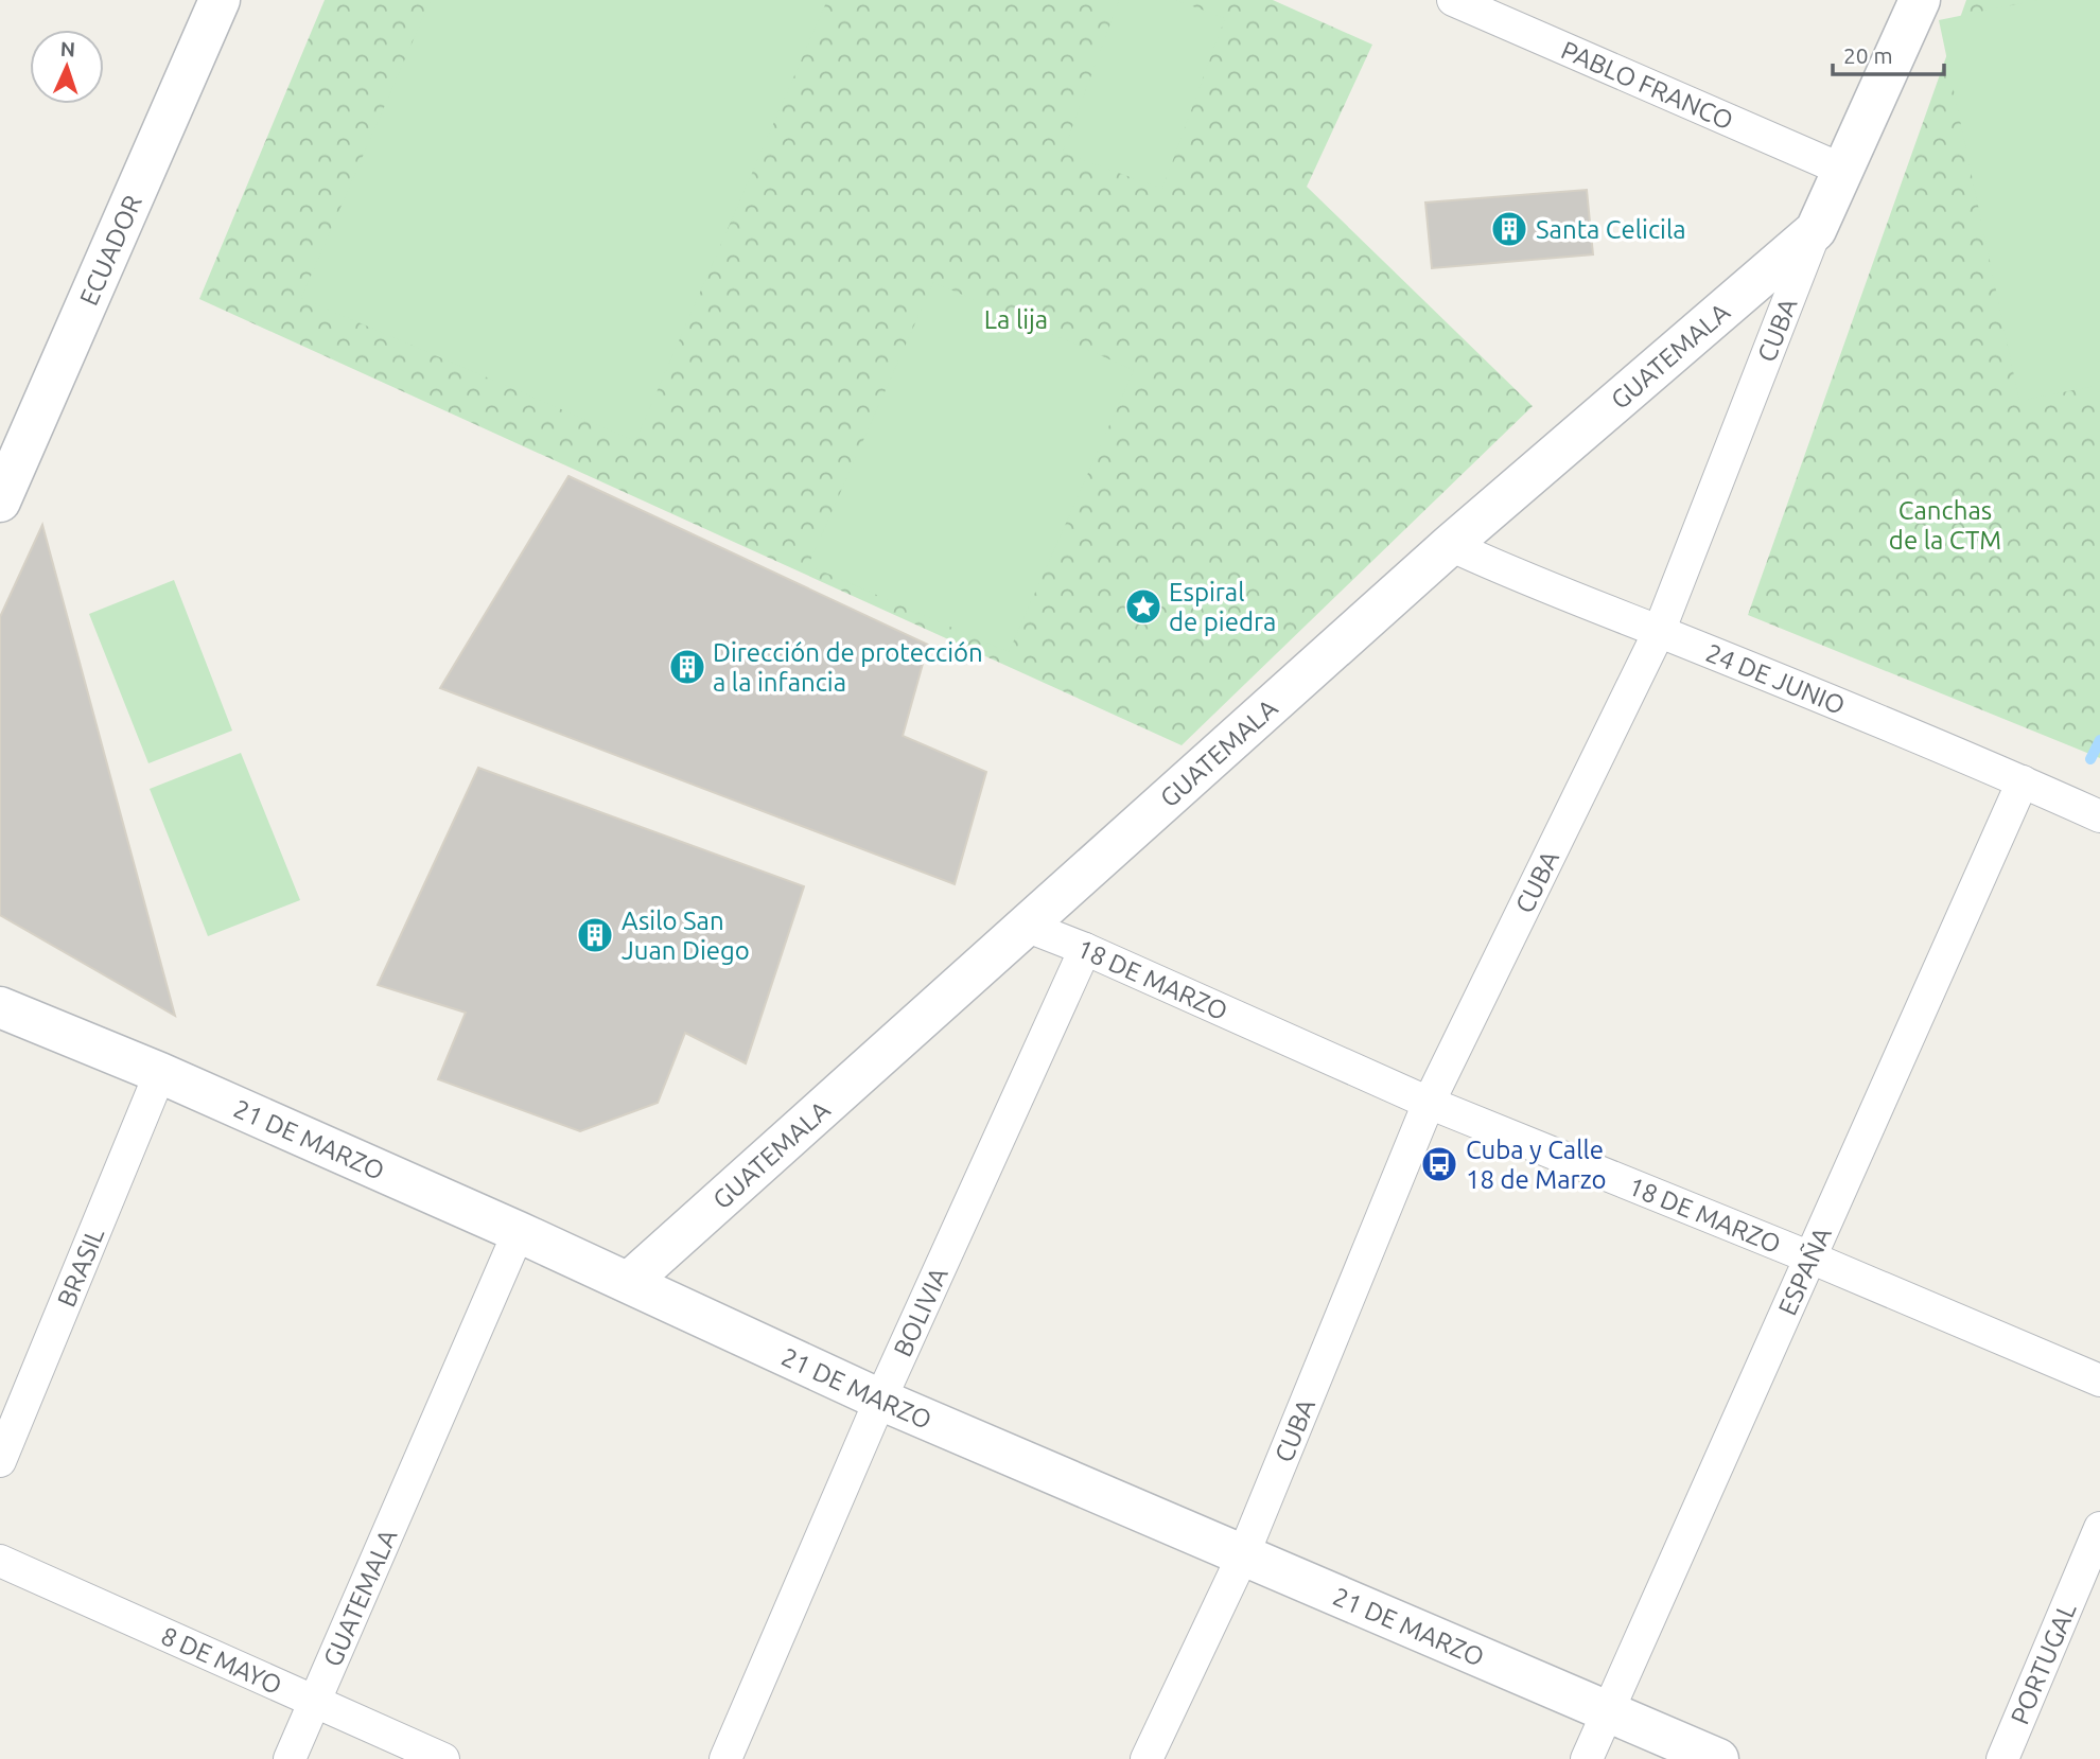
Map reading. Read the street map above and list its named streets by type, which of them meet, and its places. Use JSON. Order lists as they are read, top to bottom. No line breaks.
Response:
{"streets":{"street":["PABLO FRANCO","ECUADOR","CUBA","GUATEMALA","24 DE JUNIO","18 DE MARZO","21 DE MARZO","BRASIL","ESPAÑA","BOLIVIA","8 DE MAYO","PORTUGAL"]},"crossings":[["PABLO FRANCO","CUBA"],["CUBA","GUATEMALA"],["CUBA","24 DE JUNIO"],["CUBA","18 DE MARZO"],["CUBA","21 DE MARZO"],["GUATEMALA","24 DE JUNIO"],["GUATEMALA","18 DE MARZO"],["GUATEMALA","21 DE MARZO"],["GUATEMALA","8 DE MAYO"],["24 DE JUNIO","ESPAÑA"],["18 DE MARZO","ESPAÑA"],["18 DE MARZO","BOLIVIA"],["21 DE MARZO","BRASIL"],["21 DE MARZO","ESPAÑA"],["21 DE MARZO","BOLIVIA"]],"parks":["La lija","Canchas de la CTM"],"places":{"building":["Santa Celicila","Dirección de protección a la infancia","Asilo San Juan Diego"],"place":["Espiral de piedra"],"bus stop":["Cuba y Calle 18 de Marzo"]},"scale_bar":"20 m","north":"top"}
